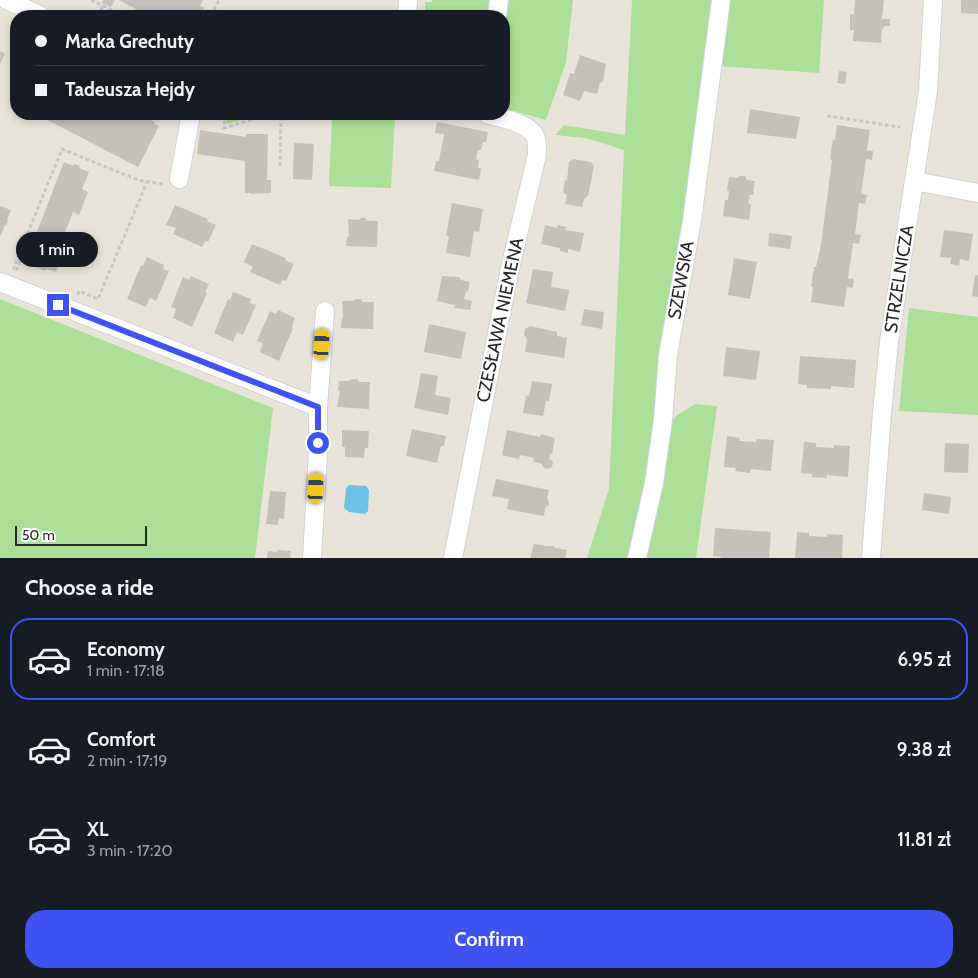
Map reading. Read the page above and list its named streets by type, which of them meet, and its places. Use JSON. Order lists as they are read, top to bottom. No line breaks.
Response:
{"streets":{"street":["STRZELNICZA","SZEWSKA","CZESŁAWA NIEMENA"]},"scale_bar":"50 m","page":{"banner":["Marka Grechuty","Tadeusza Hejdy"],"bubble":"1 min","scale":"50 m","heading":"Choose a ride","list":[{"name":"Economy","note":"1 min · 17:18","value":"6.95 zł"},{"name":"Comfort","note":"2 min · 17:19","value":"9.38 zł"},{"name":"XL","note":"3 min · 17:20","value":"11.81 zł"}],"buttons":"Confirm"}}
